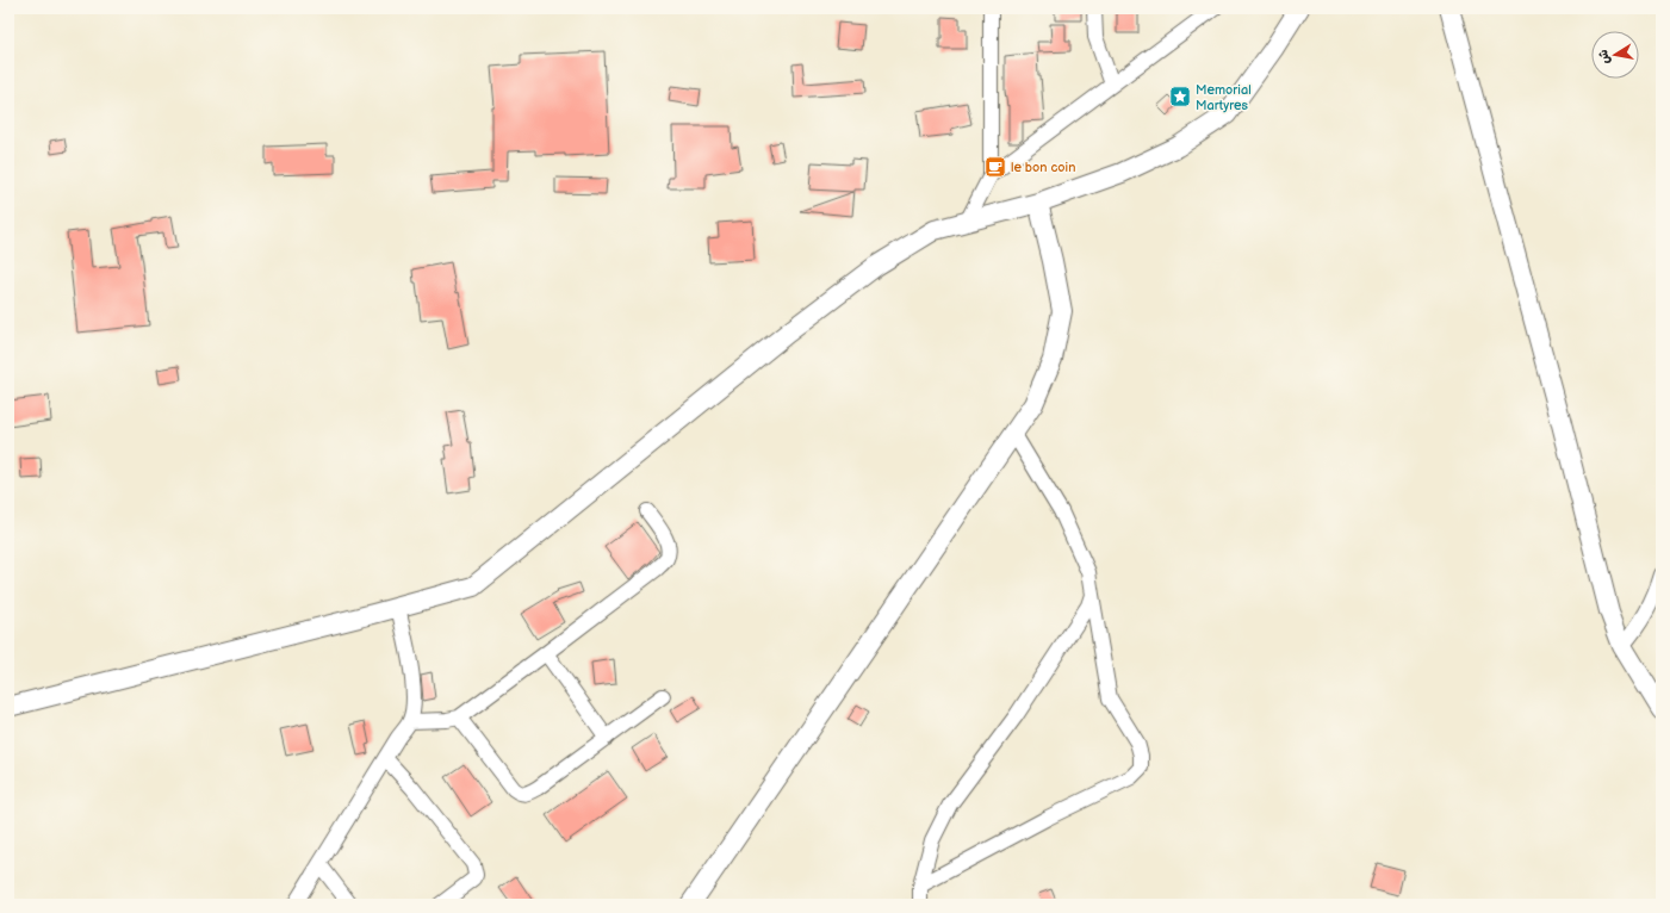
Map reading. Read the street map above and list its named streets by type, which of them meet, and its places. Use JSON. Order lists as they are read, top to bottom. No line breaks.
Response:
{"places":{"place":["Memorial Martyres"],"cafe":["le bon coin"]},"north":"left"}
